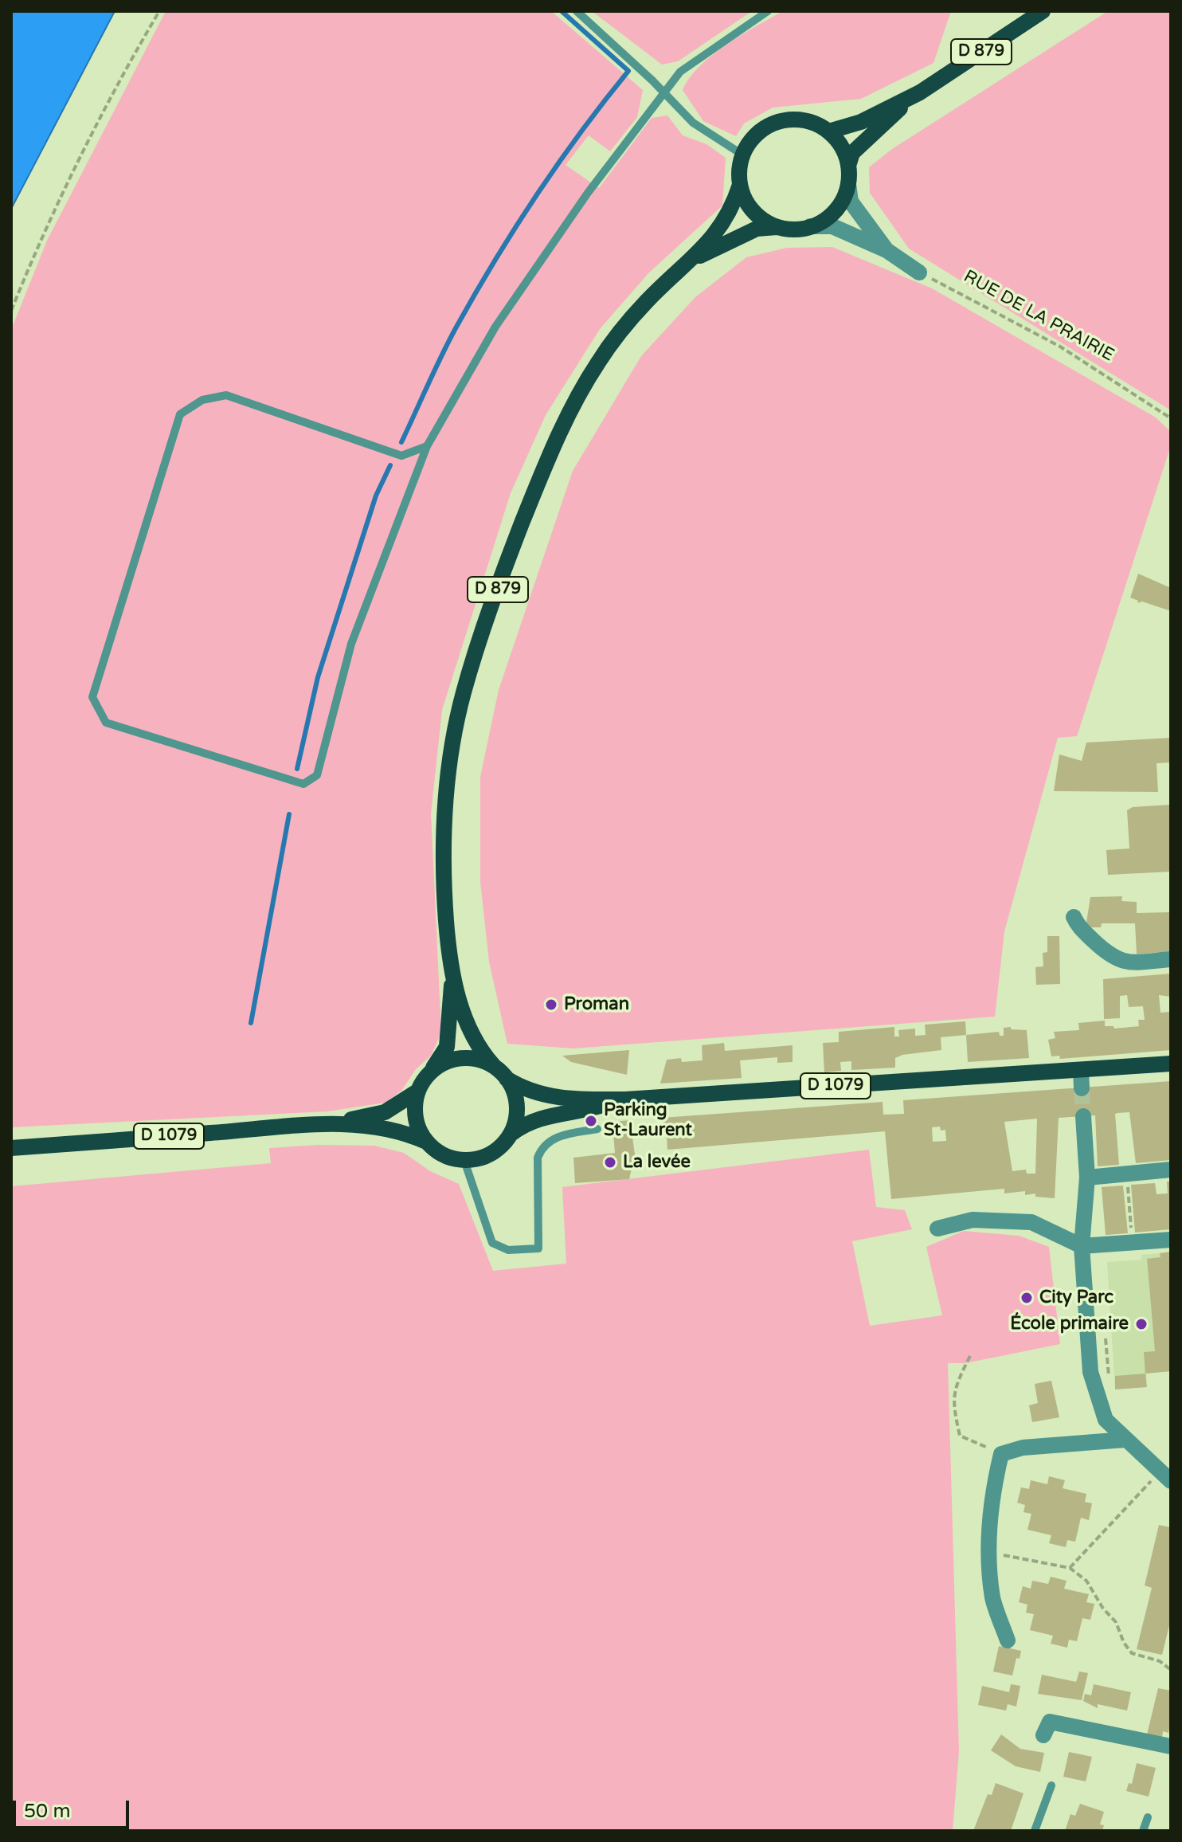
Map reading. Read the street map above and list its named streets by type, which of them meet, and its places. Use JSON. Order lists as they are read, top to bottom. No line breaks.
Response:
{"streets":{"main road":["D 879","D 1079"],"path":["RUE DE LA PRAIRIE"]},"crossings":[["D 879","D 1079"]],"places":["Proman","Parking St-Laurent","La levée","City Parc","École primaire"],"scale_bar":"50 m"}
